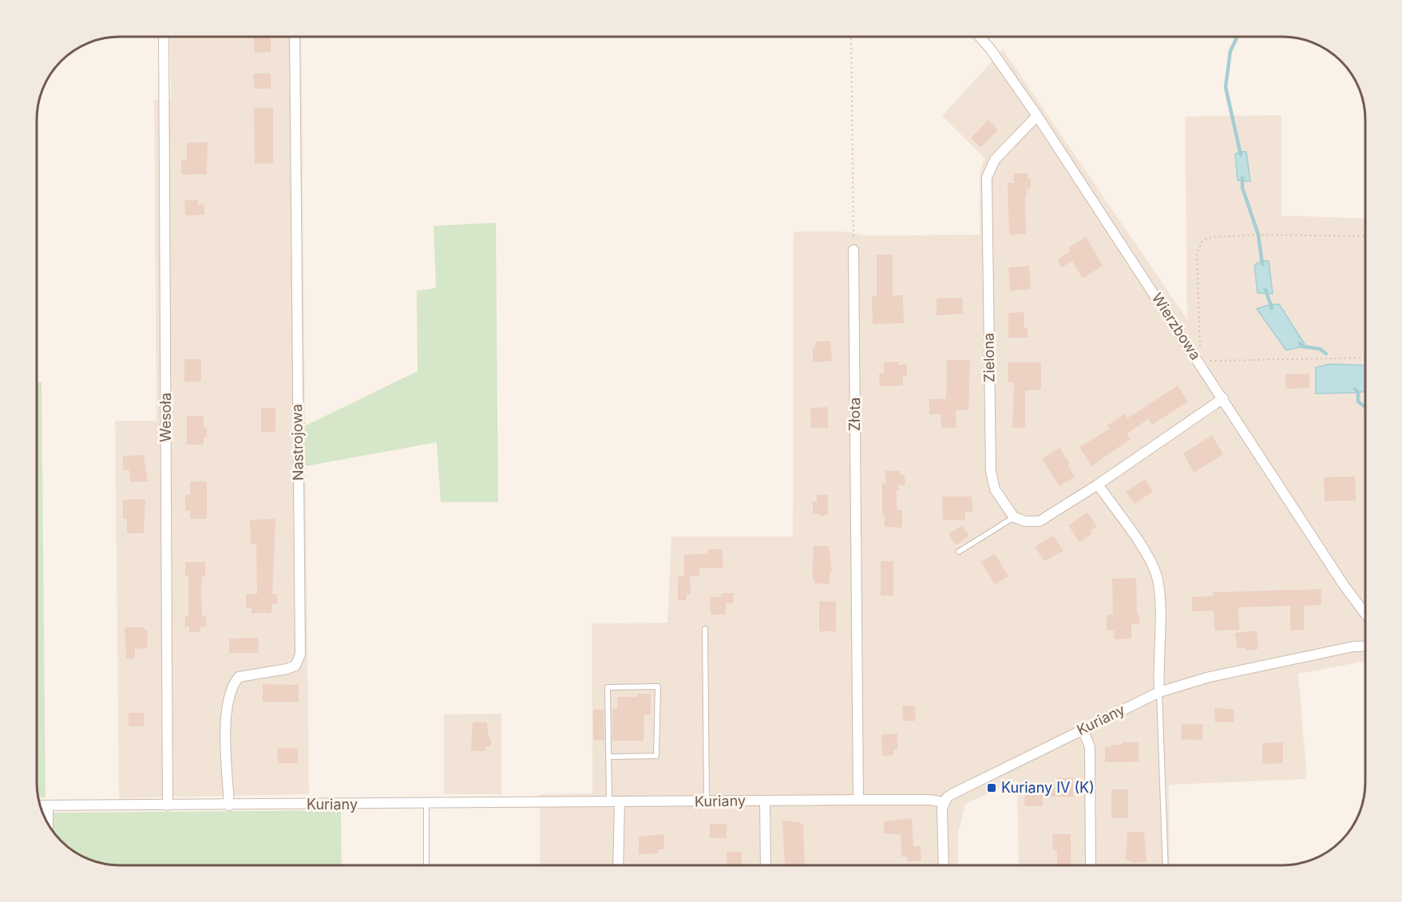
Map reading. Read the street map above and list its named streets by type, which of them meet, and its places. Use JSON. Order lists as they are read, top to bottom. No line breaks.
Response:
{"streets":{"street":["Wierzbowa","Zielona","Złota","Wesoła","Nastrojowa","Kuriany"]},"crossings":[["Wierzbowa","Zielona"],["Złota","Kuriany"],["Wesoła","Kuriany"],["Nastrojowa","Kuriany"]],"places":{"transit":["Kuriany IV (K)"]}}
